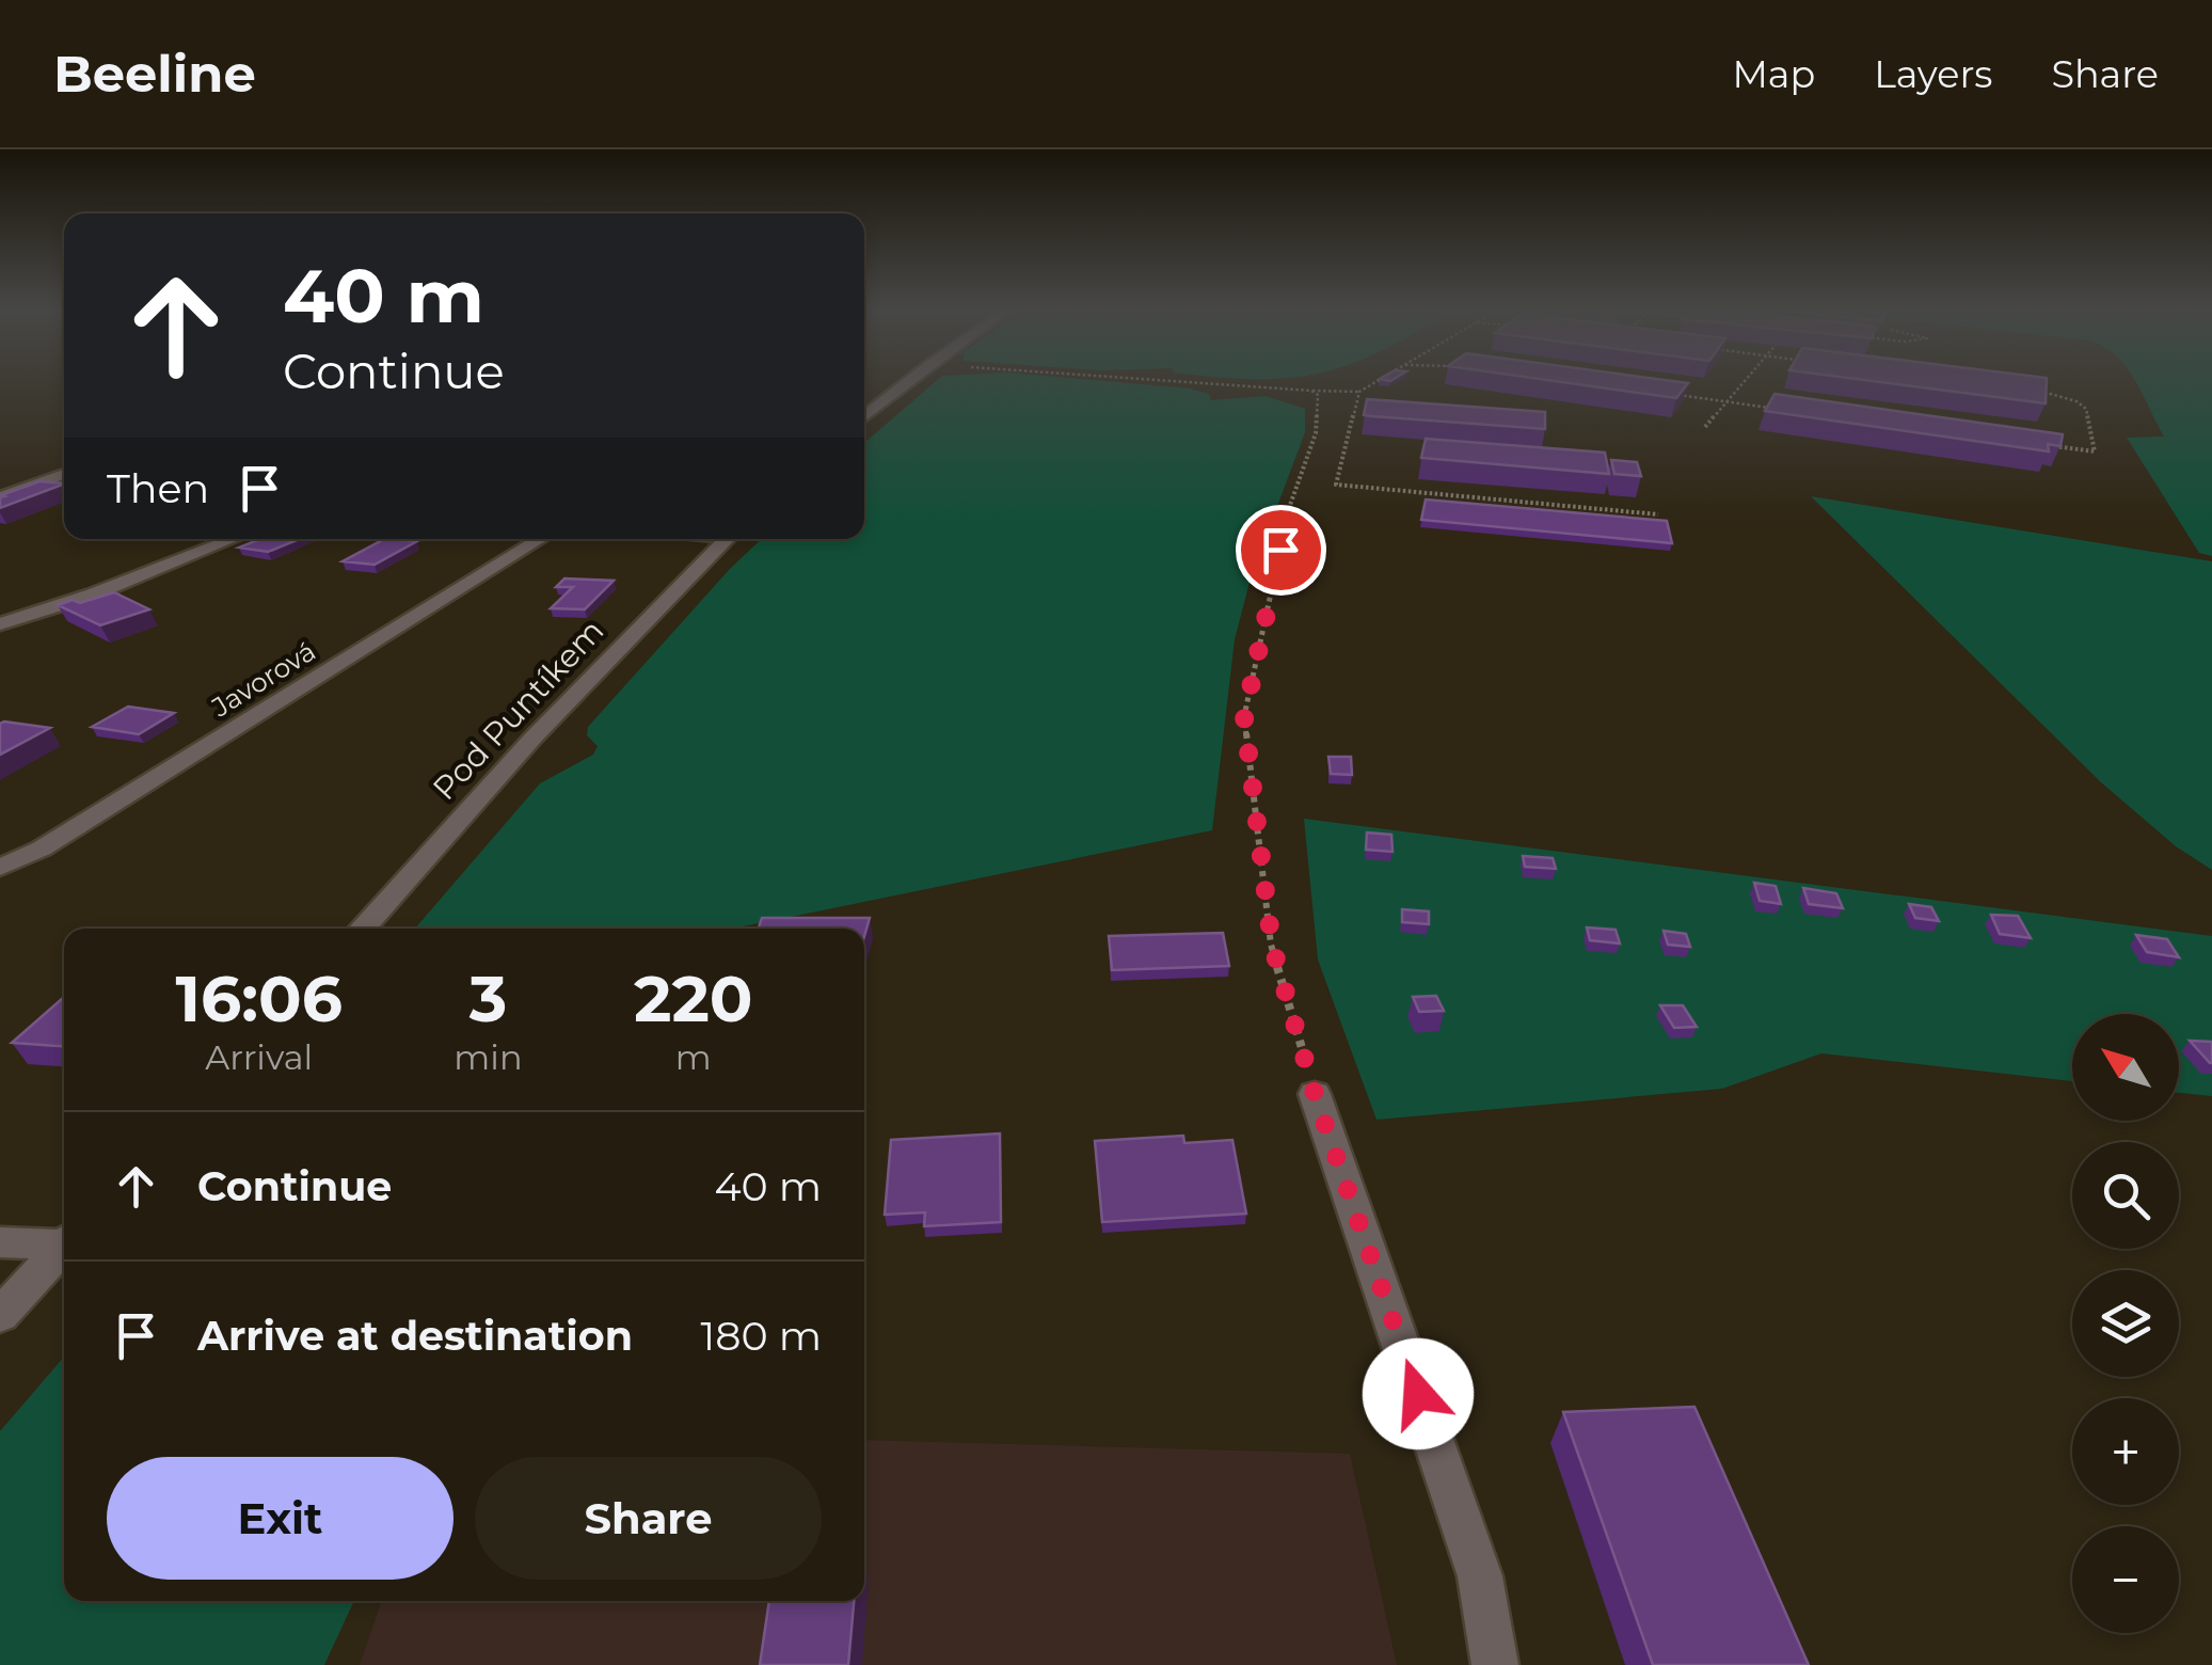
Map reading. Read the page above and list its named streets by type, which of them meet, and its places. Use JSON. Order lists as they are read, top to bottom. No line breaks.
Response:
{"streets":{"street":["Javorová","Pod Puntíkem"]},"north":"top left","page":{"header":"Beeline","nav":["Map","Layers","Share"],"turn":["40 m","Continue"],"then":"Then","eta":["16:06","Arrival","3","min","220","m"],"map_buttons":["+","−"],"list":[{"name":"Continue","value":"40 m"},{"name":"Arrive at destination","value":"180 m"}],"buttons":["Exit","Share"]}}
